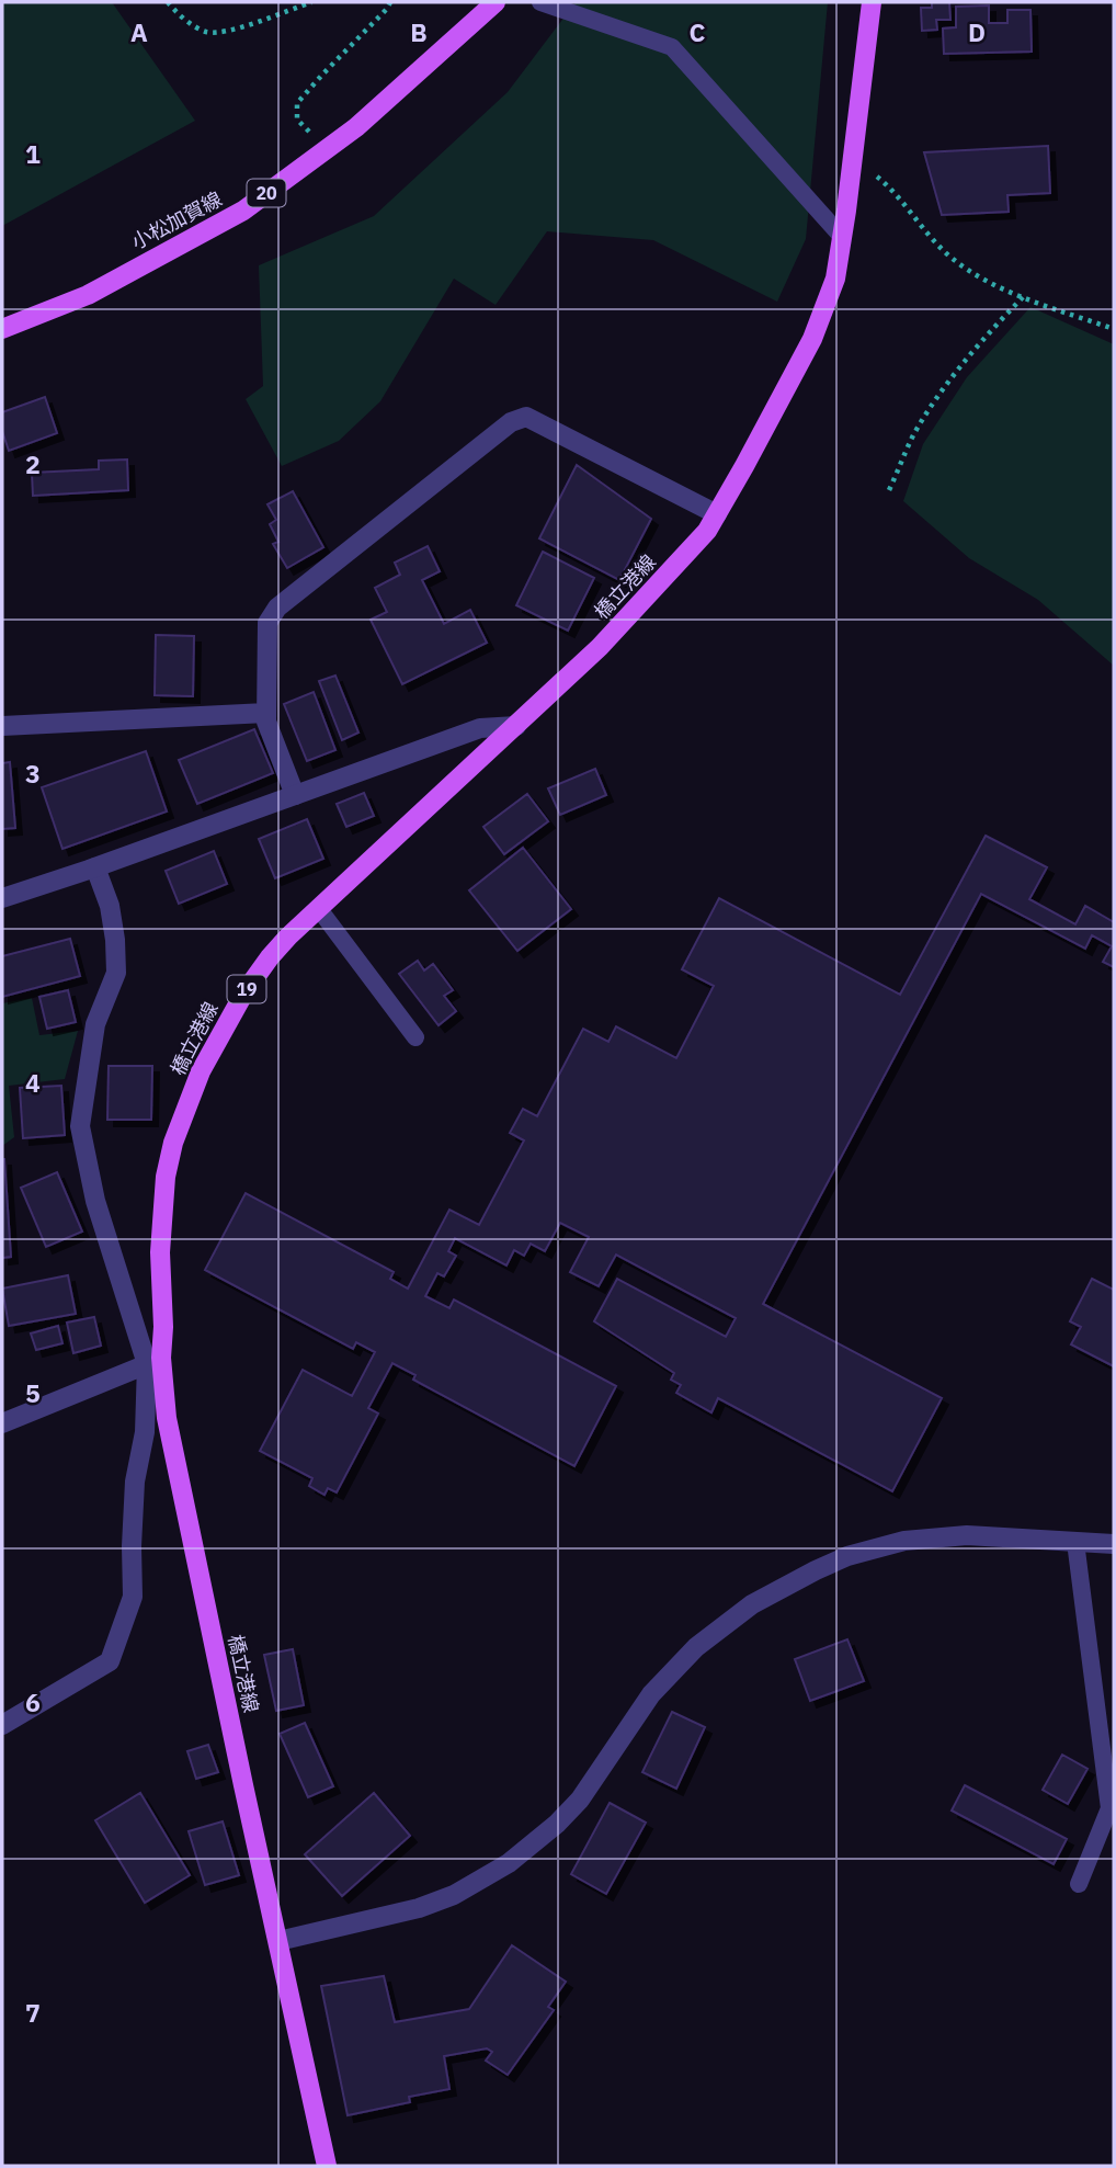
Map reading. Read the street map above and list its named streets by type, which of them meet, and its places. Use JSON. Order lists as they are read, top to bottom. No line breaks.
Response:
{"streets":{"main road":["20","小松加賀線","橋立港線","19"]},"grid":{"columns":["A","B","C","D"],"rows":["1","2","3","4","5","6","7"]}}
